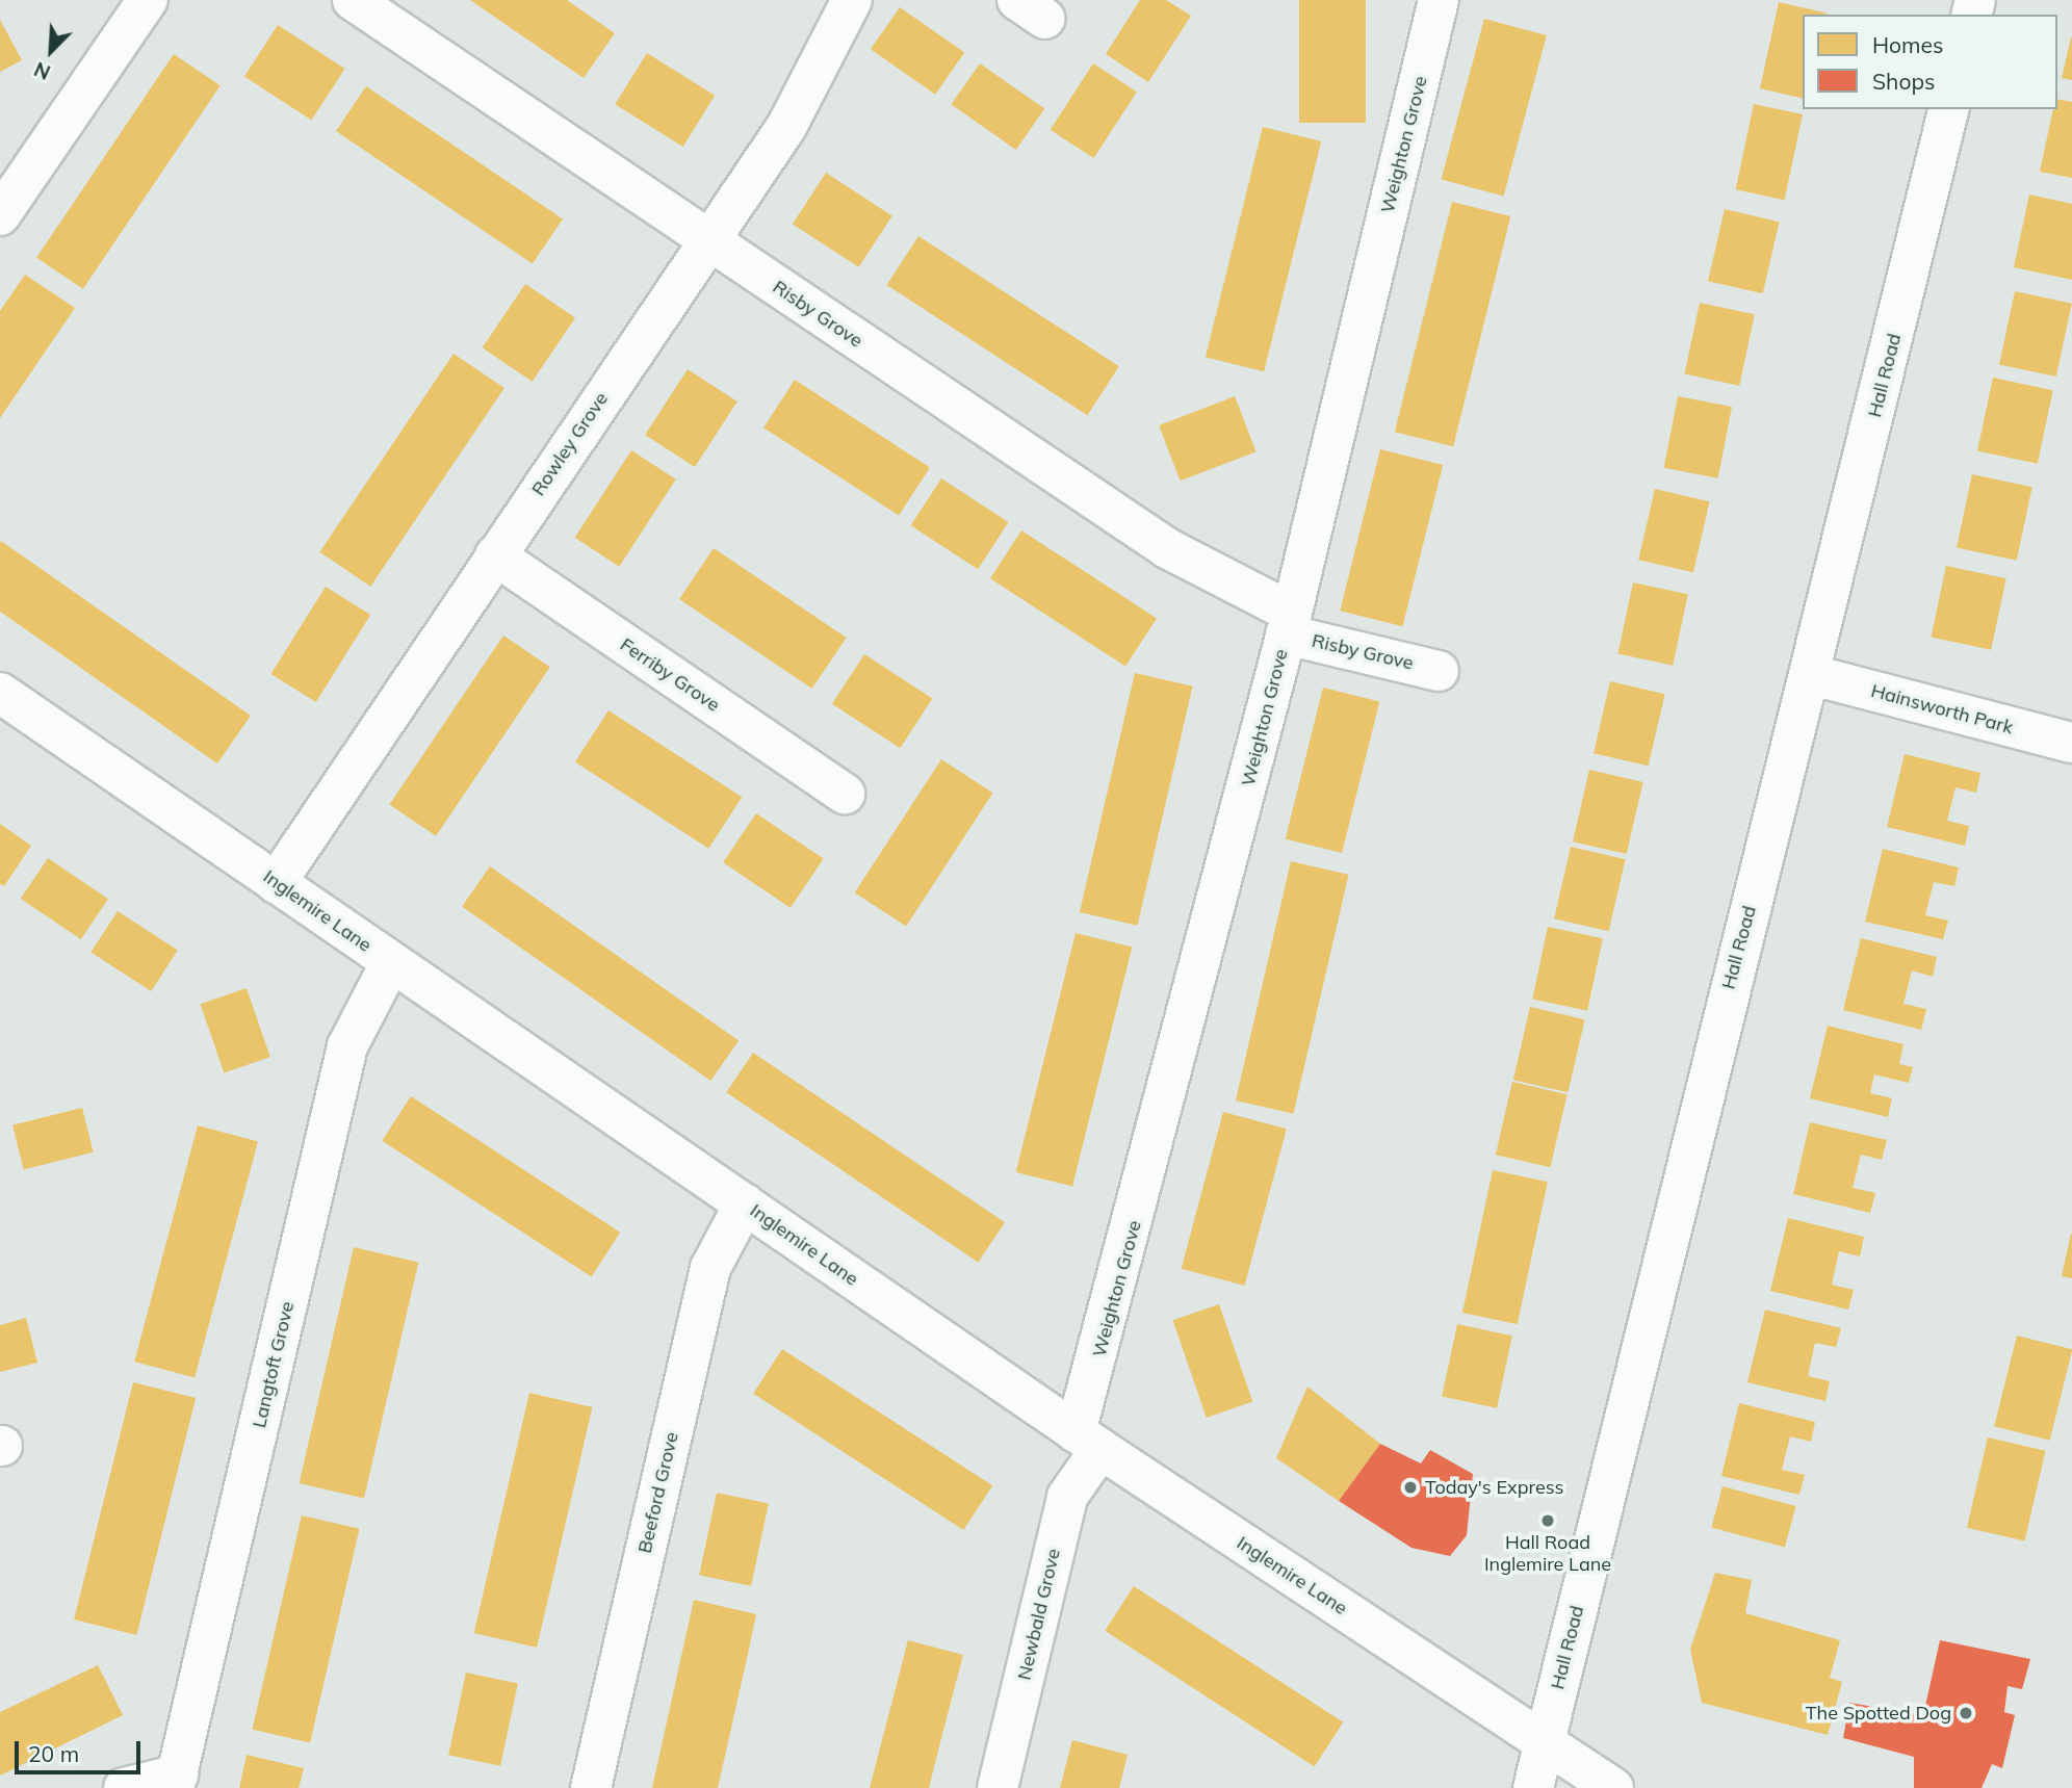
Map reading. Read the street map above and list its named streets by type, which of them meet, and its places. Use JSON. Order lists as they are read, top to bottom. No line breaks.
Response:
{"streets":{"street":["Weighton Grove","Risby Grove","Hall Road","Rowley Grove","Ferriby Grove","Hainsworth Park","Inglemire Lane","Langtoft Grove","Beeford Grove","Newbald Grove"]},"crossings":[["Weighton Grove","Risby Grove"],["Weighton Grove","Inglemire Lane"],["Weighton Grove","Newbald Grove"],["Risby Grove","Rowley Grove"],["Hall Road","Hainsworth Park"],["Hall Road","Inglemire Lane"],["Rowley Grove","Ferriby Grove"],["Rowley Grove","Inglemire Lane"],["Inglemire Lane","Langtoft Grove"],["Inglemire Lane","Beeford Grove"],["Inglemire Lane","Newbald Grove"]],"places":["Today's Express","Hall Road Inglemire Lane","The Spotted Dog"],"legend":["Homes","Shops"],"scale_bar":"20 m","north":"bottom left"}
